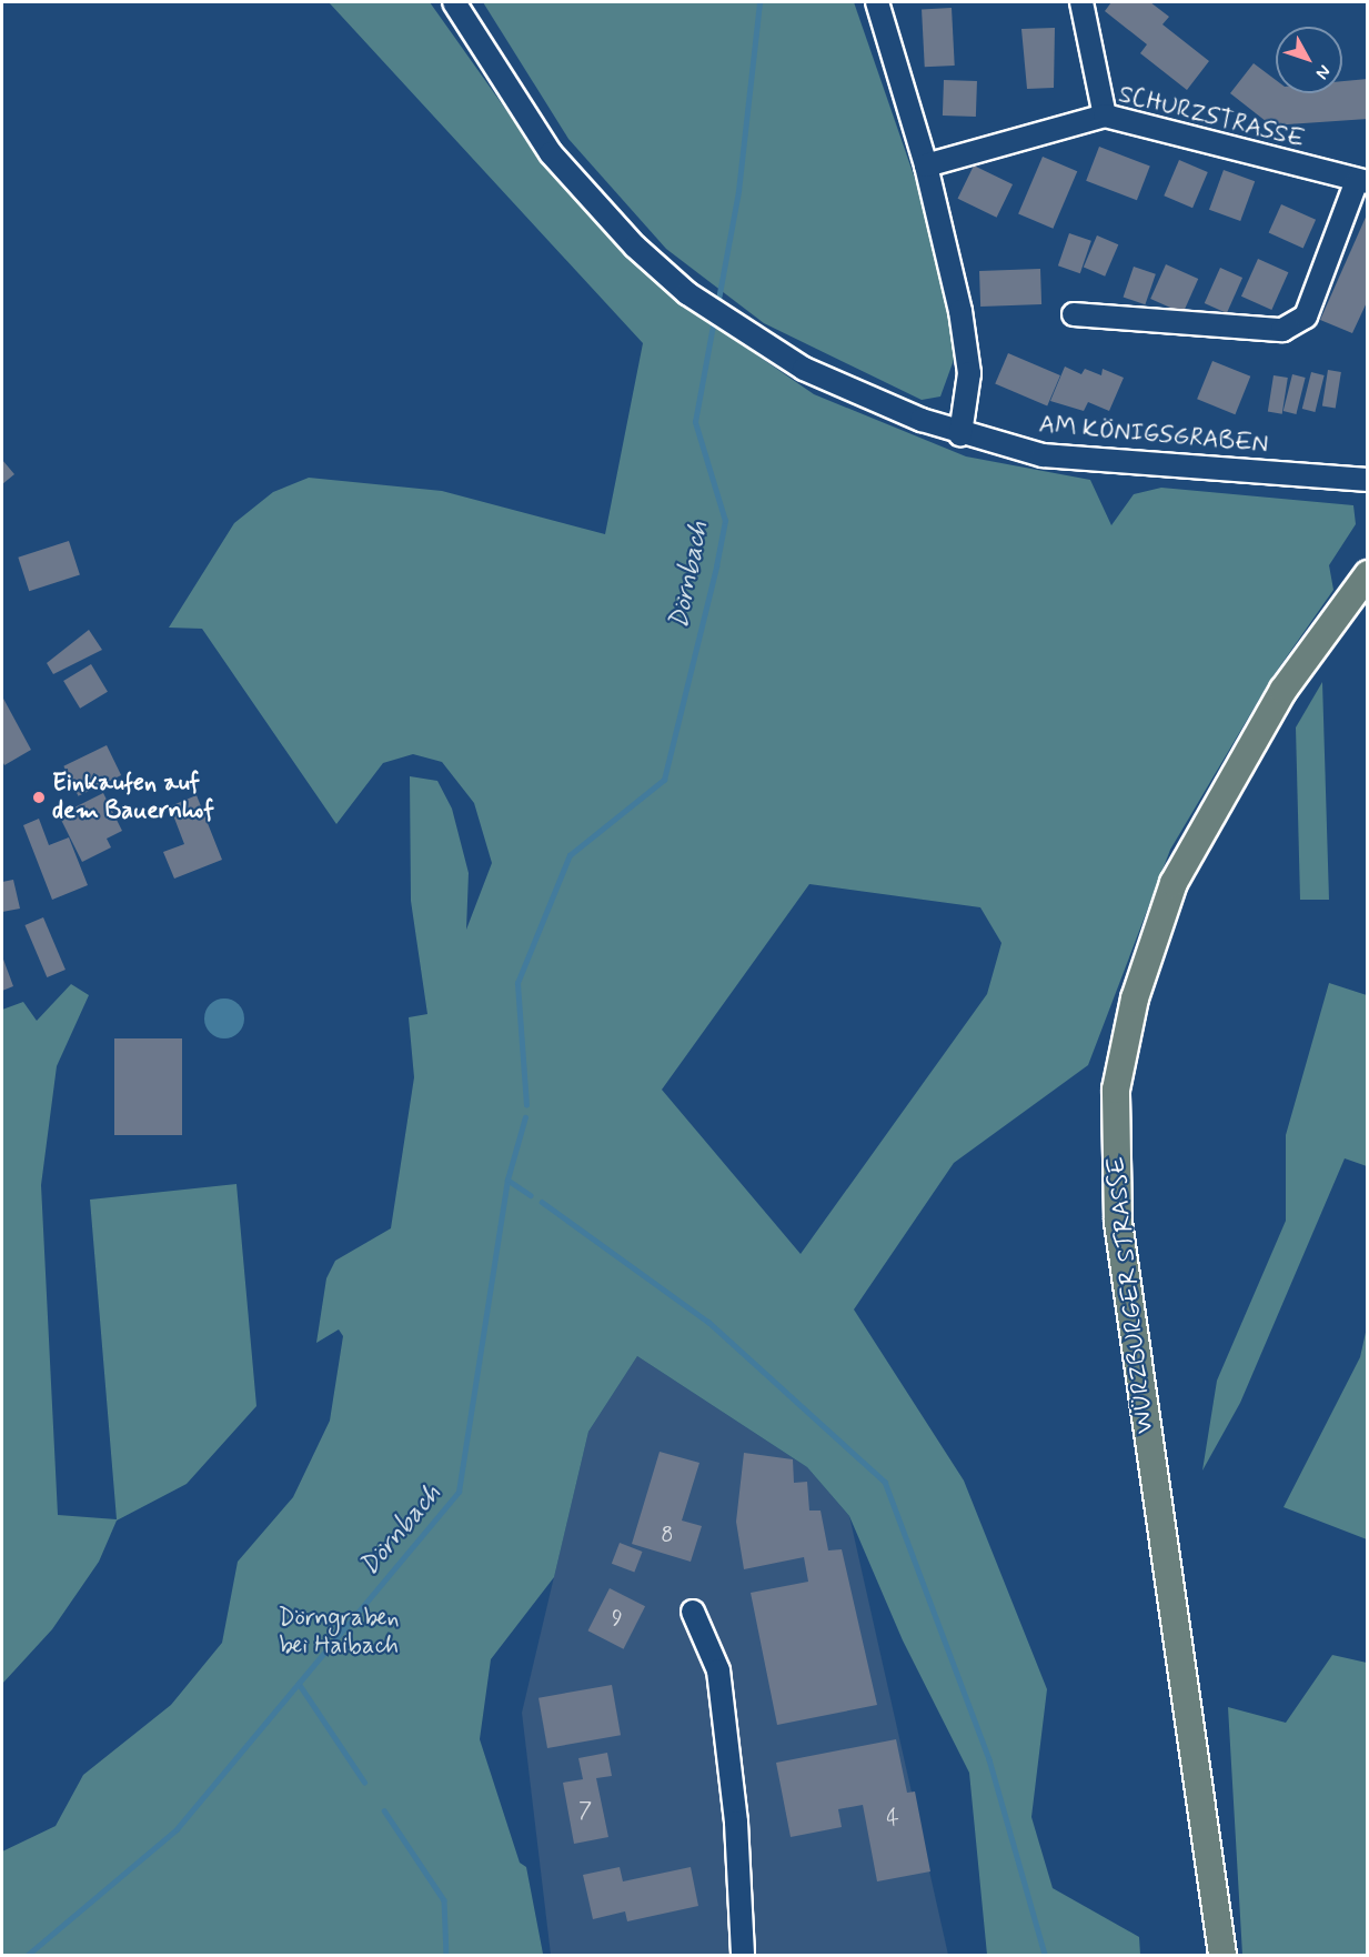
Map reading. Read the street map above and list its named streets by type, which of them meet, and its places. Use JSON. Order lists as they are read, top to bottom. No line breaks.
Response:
{"streets":{"main road":["WÜRZBURGER STRASSE"],"street":["SCHURZSTRASSE","AM KÖNIGSGRABEN"]},"water":["Dörnbach"],"parks":["Dörngraben bei Haibach"],"places":["Einkaufen auf dem Bauernhof"],"house_numbers":["8","9","7","4"],"north":"bottom right"}
